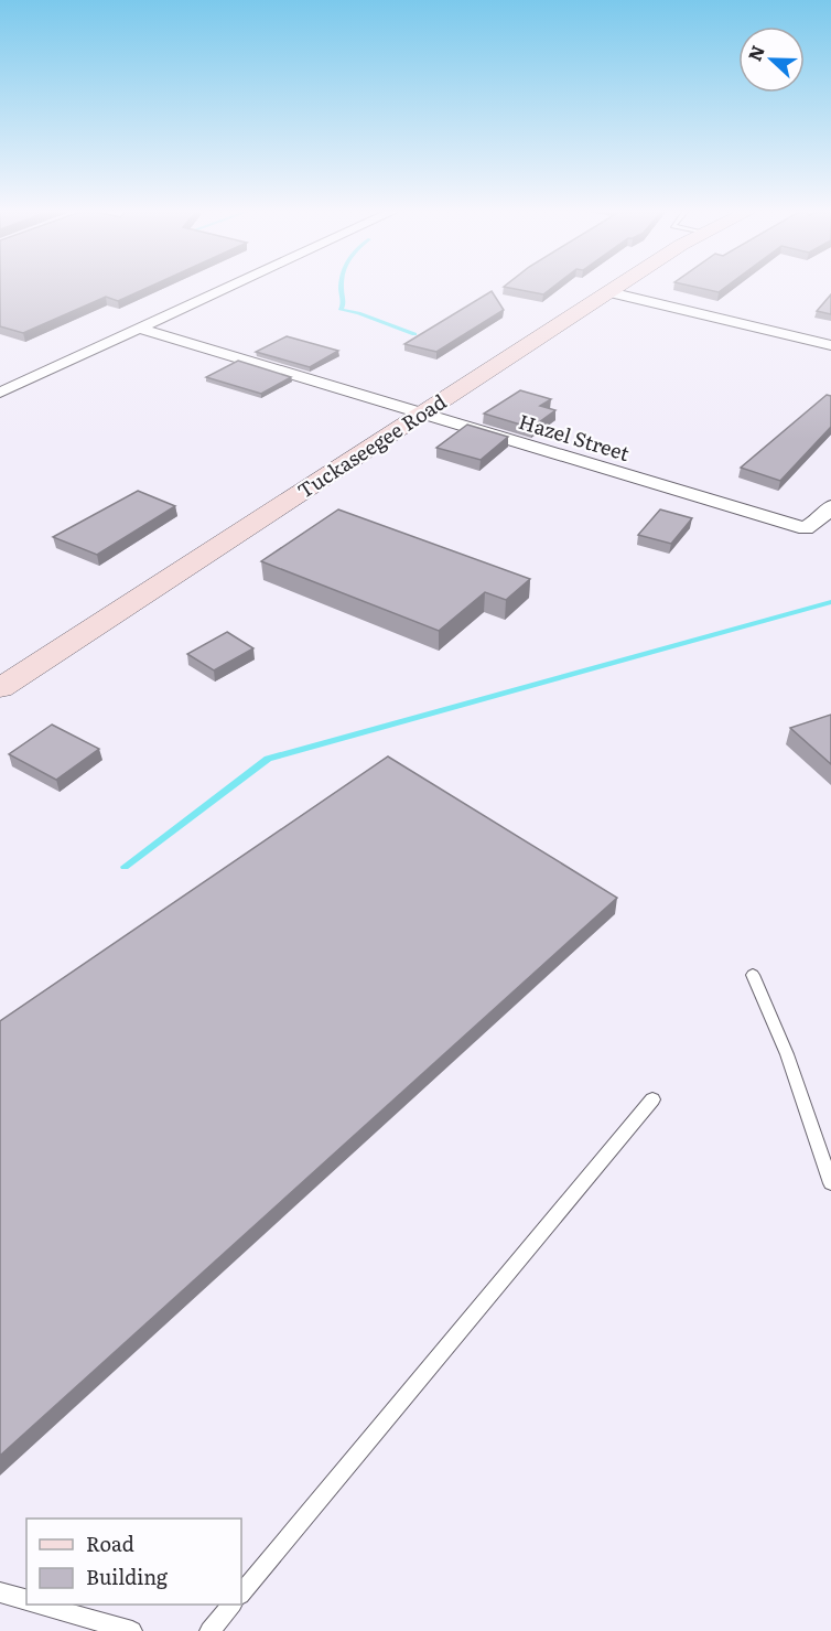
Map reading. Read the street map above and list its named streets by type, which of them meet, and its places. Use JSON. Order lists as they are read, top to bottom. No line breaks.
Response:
{"streets":{"main road":["Tuckaseegee Road"],"street":["Hazel Street"]},"crossings":[["Hazel Street","Tuckaseegee Road"]],"legend":["Road","Building"],"north":"left"}
